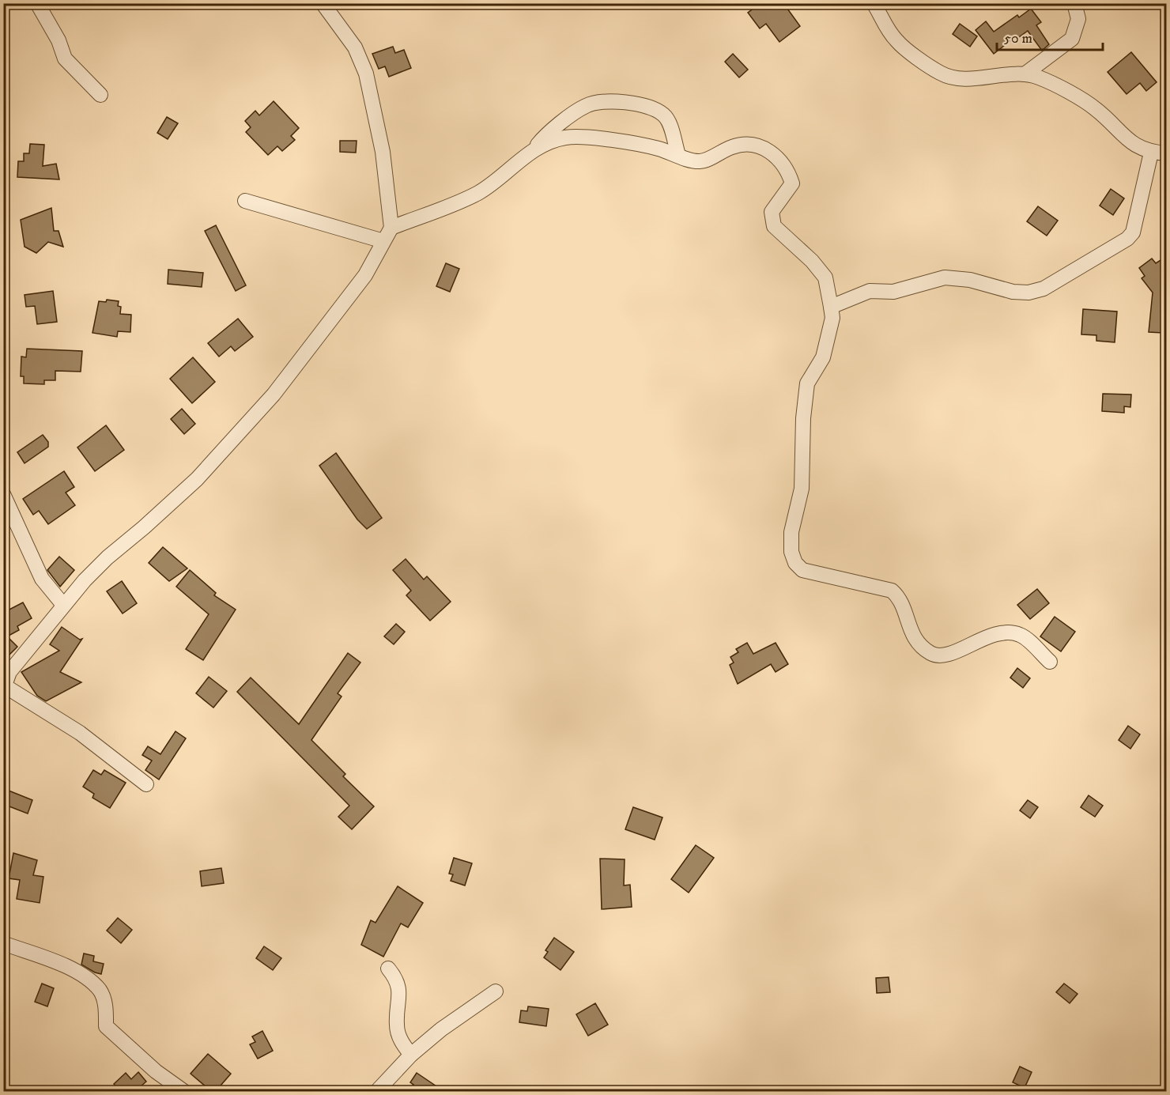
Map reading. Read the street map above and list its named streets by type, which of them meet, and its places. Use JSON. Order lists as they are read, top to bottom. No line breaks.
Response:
{"scale_bar":"50 m"}
